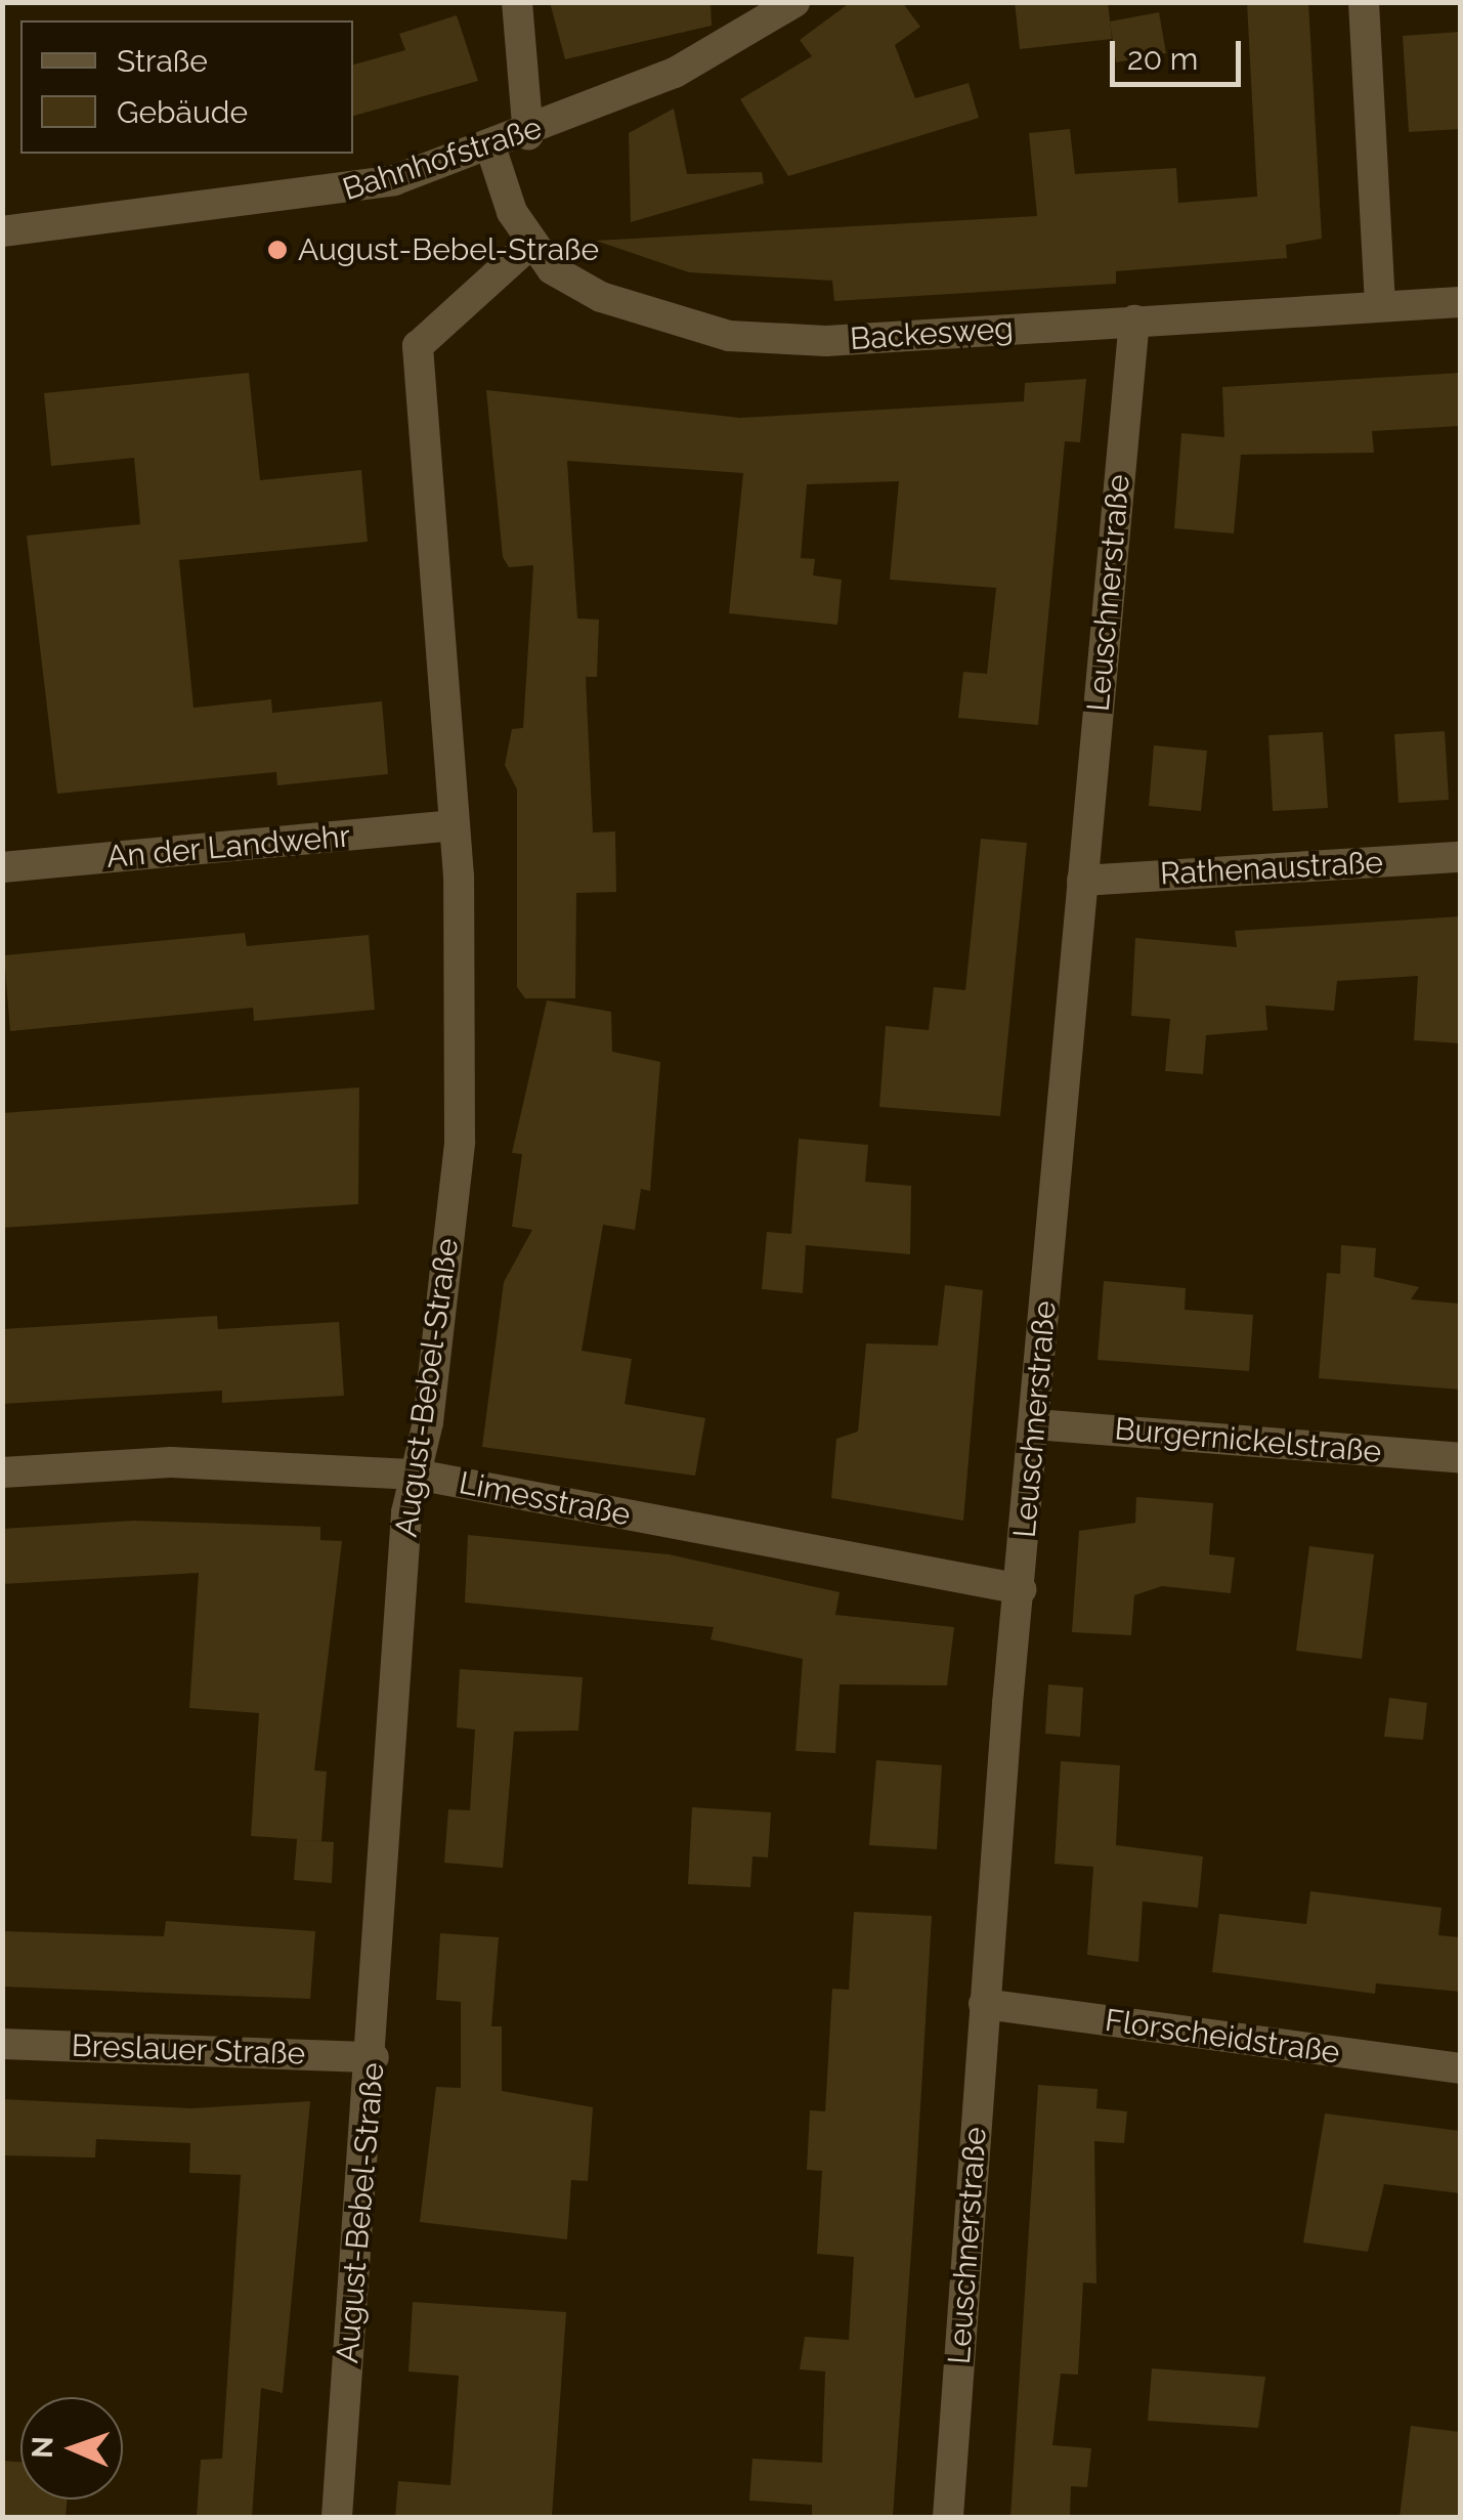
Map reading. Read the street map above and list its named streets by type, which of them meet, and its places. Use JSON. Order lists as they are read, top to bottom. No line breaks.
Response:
{"streets":{"street":["Bahnhofstraße","Backesweg","Leuschnerstraße","An der Landwehr","Rathenaustraße","August-Bebel-Straße","Burgernickelstraße","Limesstraße","Florscheidstraße","Breslauer Straße"]},"crossings":[["Backesweg","Leuschnerstraße"],["Backesweg","August-Bebel-Straße"],["Leuschnerstraße","Rathenaustraße"],["Leuschnerstraße","Burgernickelstraße"],["Leuschnerstraße","Limesstraße"],["Leuschnerstraße","Florscheidstraße"],["An der Landwehr","August-Bebel-Straße"],["August-Bebel-Straße","Limesstraße"],["August-Bebel-Straße","Breslauer Straße"]],"places":["August-Bebel-Straße"],"legend":["Straße","Gebäude"],"scale_bar":"20 m","north":"left"}
